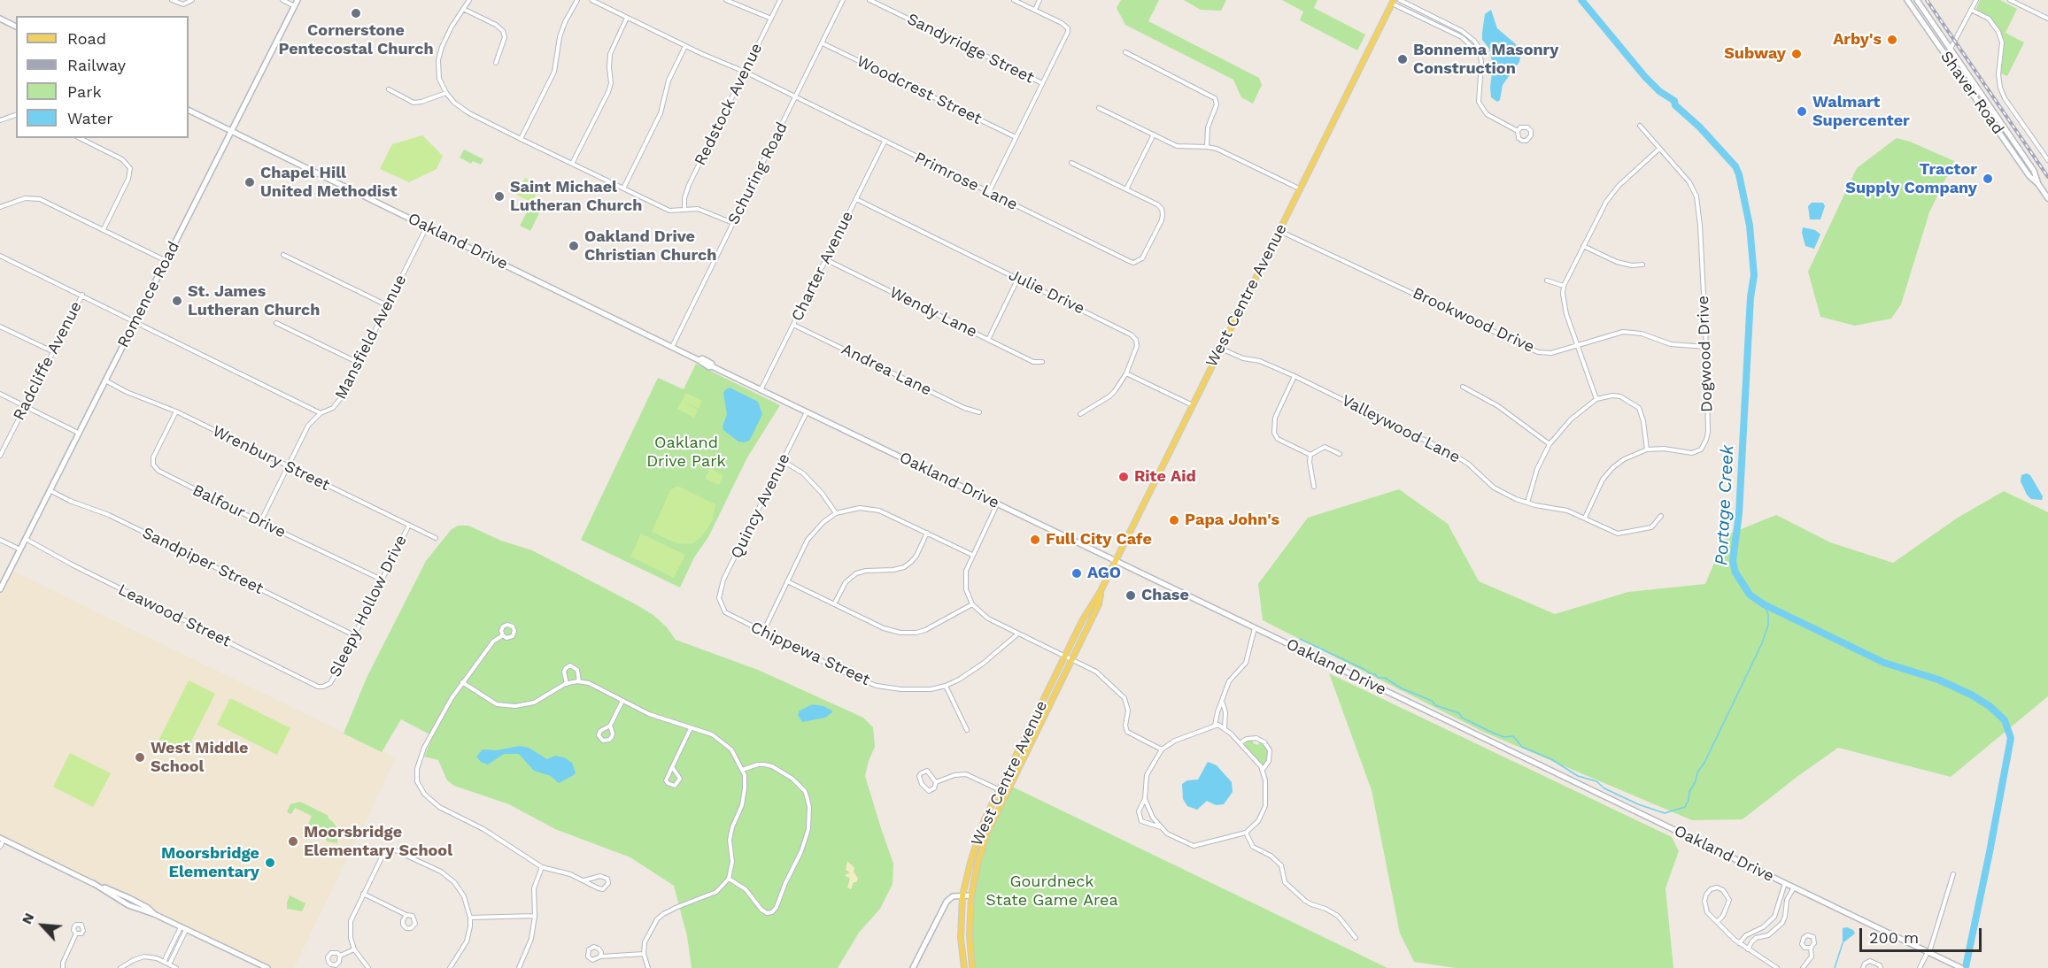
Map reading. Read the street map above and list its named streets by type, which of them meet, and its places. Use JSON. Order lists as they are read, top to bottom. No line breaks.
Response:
{"streets":{"main road":["West Centre Avenue"],"street":["Sandyridge Street","Woodcrest Street","Shaver Road","Redstock Avenue","Schuring Road","Primrose Lane","Oakland Drive","Charter Avenue","Julie Drive","Romence Road","Wendy Lane","Brookwood Drive","Mansfield Avenue","Dogwood Drive","Radcliffe Avenue","Andrea Lane","Valleywood Lane","Wrenbury Street","Quincy Avenue","Balfour Drive","Sandpiper Street","Sleepy Hollow Drive","Leawood Street","Chippewa Street"]},"crossings":[["Woodcrest Street","Schuring Road"],["Redstock Avenue","Primrose Lane"],["Schuring Road","Primrose Lane"],["Schuring Road","Oakland Drive"],["Primrose Lane","Charter Avenue"],["Oakland Drive","Charter Avenue"],["Oakland Drive","Romence Road"],["Oakland Drive","West Centre Avenue"],["Oakland Drive","Mansfield Avenue"],["Oakland Drive","Quincy Avenue"],["Charter Avenue","Julie Drive"],["Charter Avenue","Wendy Lane"],["Charter Avenue","Andrea Lane"],["Romence Road","Wrenbury Street"],["Romence Road","Sandpiper Street"],["Romence Road","Leawood Street"],["West Centre Avenue","Brookwood Drive"],["West Centre Avenue","Valleywood Lane"],["Brookwood Drive","Dogwood Drive"],["Mansfield Avenue","Wrenbury Street"],["Mansfield Avenue","Balfour Drive"],["Dogwood Drive","Valleywood Lane"],["Wrenbury Street","Balfour Drive"],["Wrenbury Street","Sleepy Hollow Drive"],["Quincy Avenue","Chippewa Street"],["Balfour Drive","Sleepy Hollow Drive"],["Sandpiper Street","Sleepy Hollow Drive"],["Sleepy Hollow Drive","Leawood Street"]],"water":["Portage Creek"],"parks":["Oakland Drive Park","Gourdneck State Game Area"],"places":["Cornerstone Pentecostal Church","Arby's","Subway","Bonnema Masonry Construction","Walmart Supercenter","Tractor Supply Company","Chapel Hill United Methodist","Saint Michael Lutheran Church","Oakland Drive Christian Church","St. James Lutheran Church","Rite Aid","Papa John's","Full City Cafe","AGO","Chase","West Middle School","Moorsbridge Elementary School","Moorsbridge Elementary"],"legend":["Road","Railway","Park","Water"],"scale_bar":"200 m","north":"top left"}
